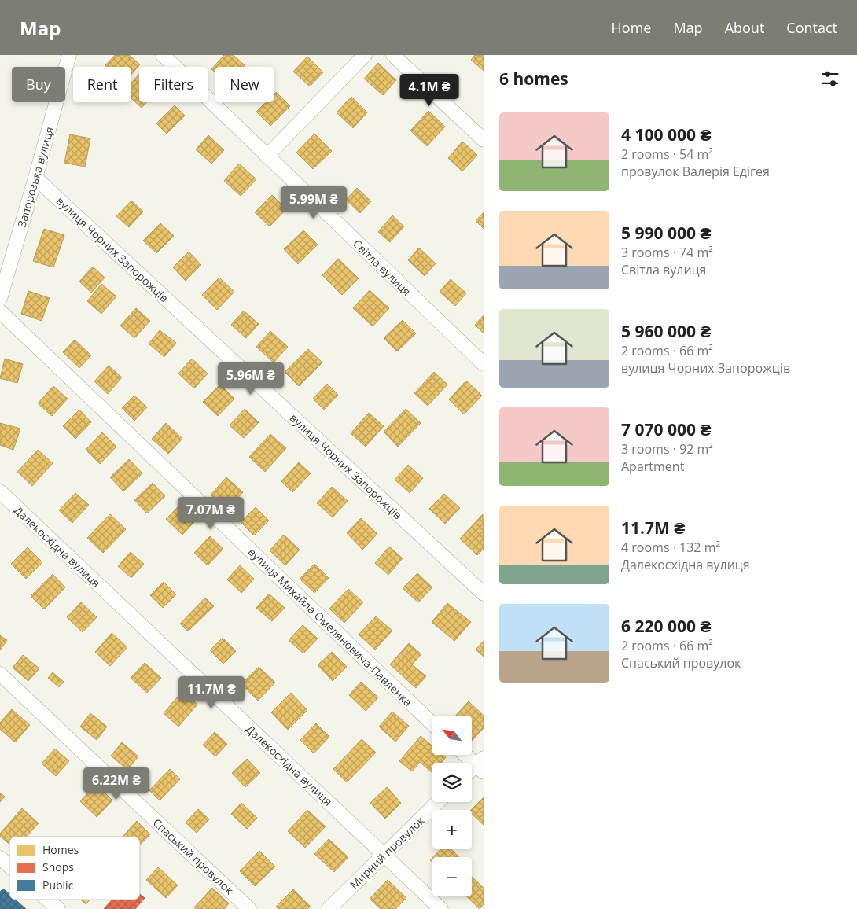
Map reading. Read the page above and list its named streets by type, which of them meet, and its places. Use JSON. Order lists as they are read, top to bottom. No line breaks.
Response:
{"streets":{"street":["Запорозька вулиця","вулиця Чорних Запорожців","Світла вулиця","Далекосхідна вулиця","вулиця Михайла Омеляновича-Павленка","Мирний провулок","Спаський провулок"]},"crossings":[["Запорозька вулиця","вулиця Чорних Запорожців"],["Далекосхідна вулиця","Мирний провулок"]],"legend":["Homes","Shops","Public"],"north":"top left","page":{"header":"Map","nav":["Home","Map","About","Contact"],"heading":"6 homes","chip":["Buy","Rent","Filters","New"],"price":["4.1M ₴","5.99M ₴","5.96M ₴","7.07M ₴","11.7M ₴","6.22M ₴"],"list":[{"name":"4 100 000 ₴","note":"2 rooms · 54 m² · провулок Валерія Едігея"},{"name":"5 990 000 ₴","note":"3 rooms · 74 m² · Світла вулиця"},{"name":"5 960 000 ₴","note":"2 rooms · 66 m² · вулиця Чорних Запорожців"},{"name":"7 070 000 ₴","note":"3 rooms · 92 m² · Apartment"},{"name":"11.7M ₴","note":"4 rooms · 132 m² · Далекосхідна вулиця"},{"name":"6 220 000 ₴","note":"2 rooms · 66 m² · Спаський провулок"}],"map_buttons":["+","−"]}}
